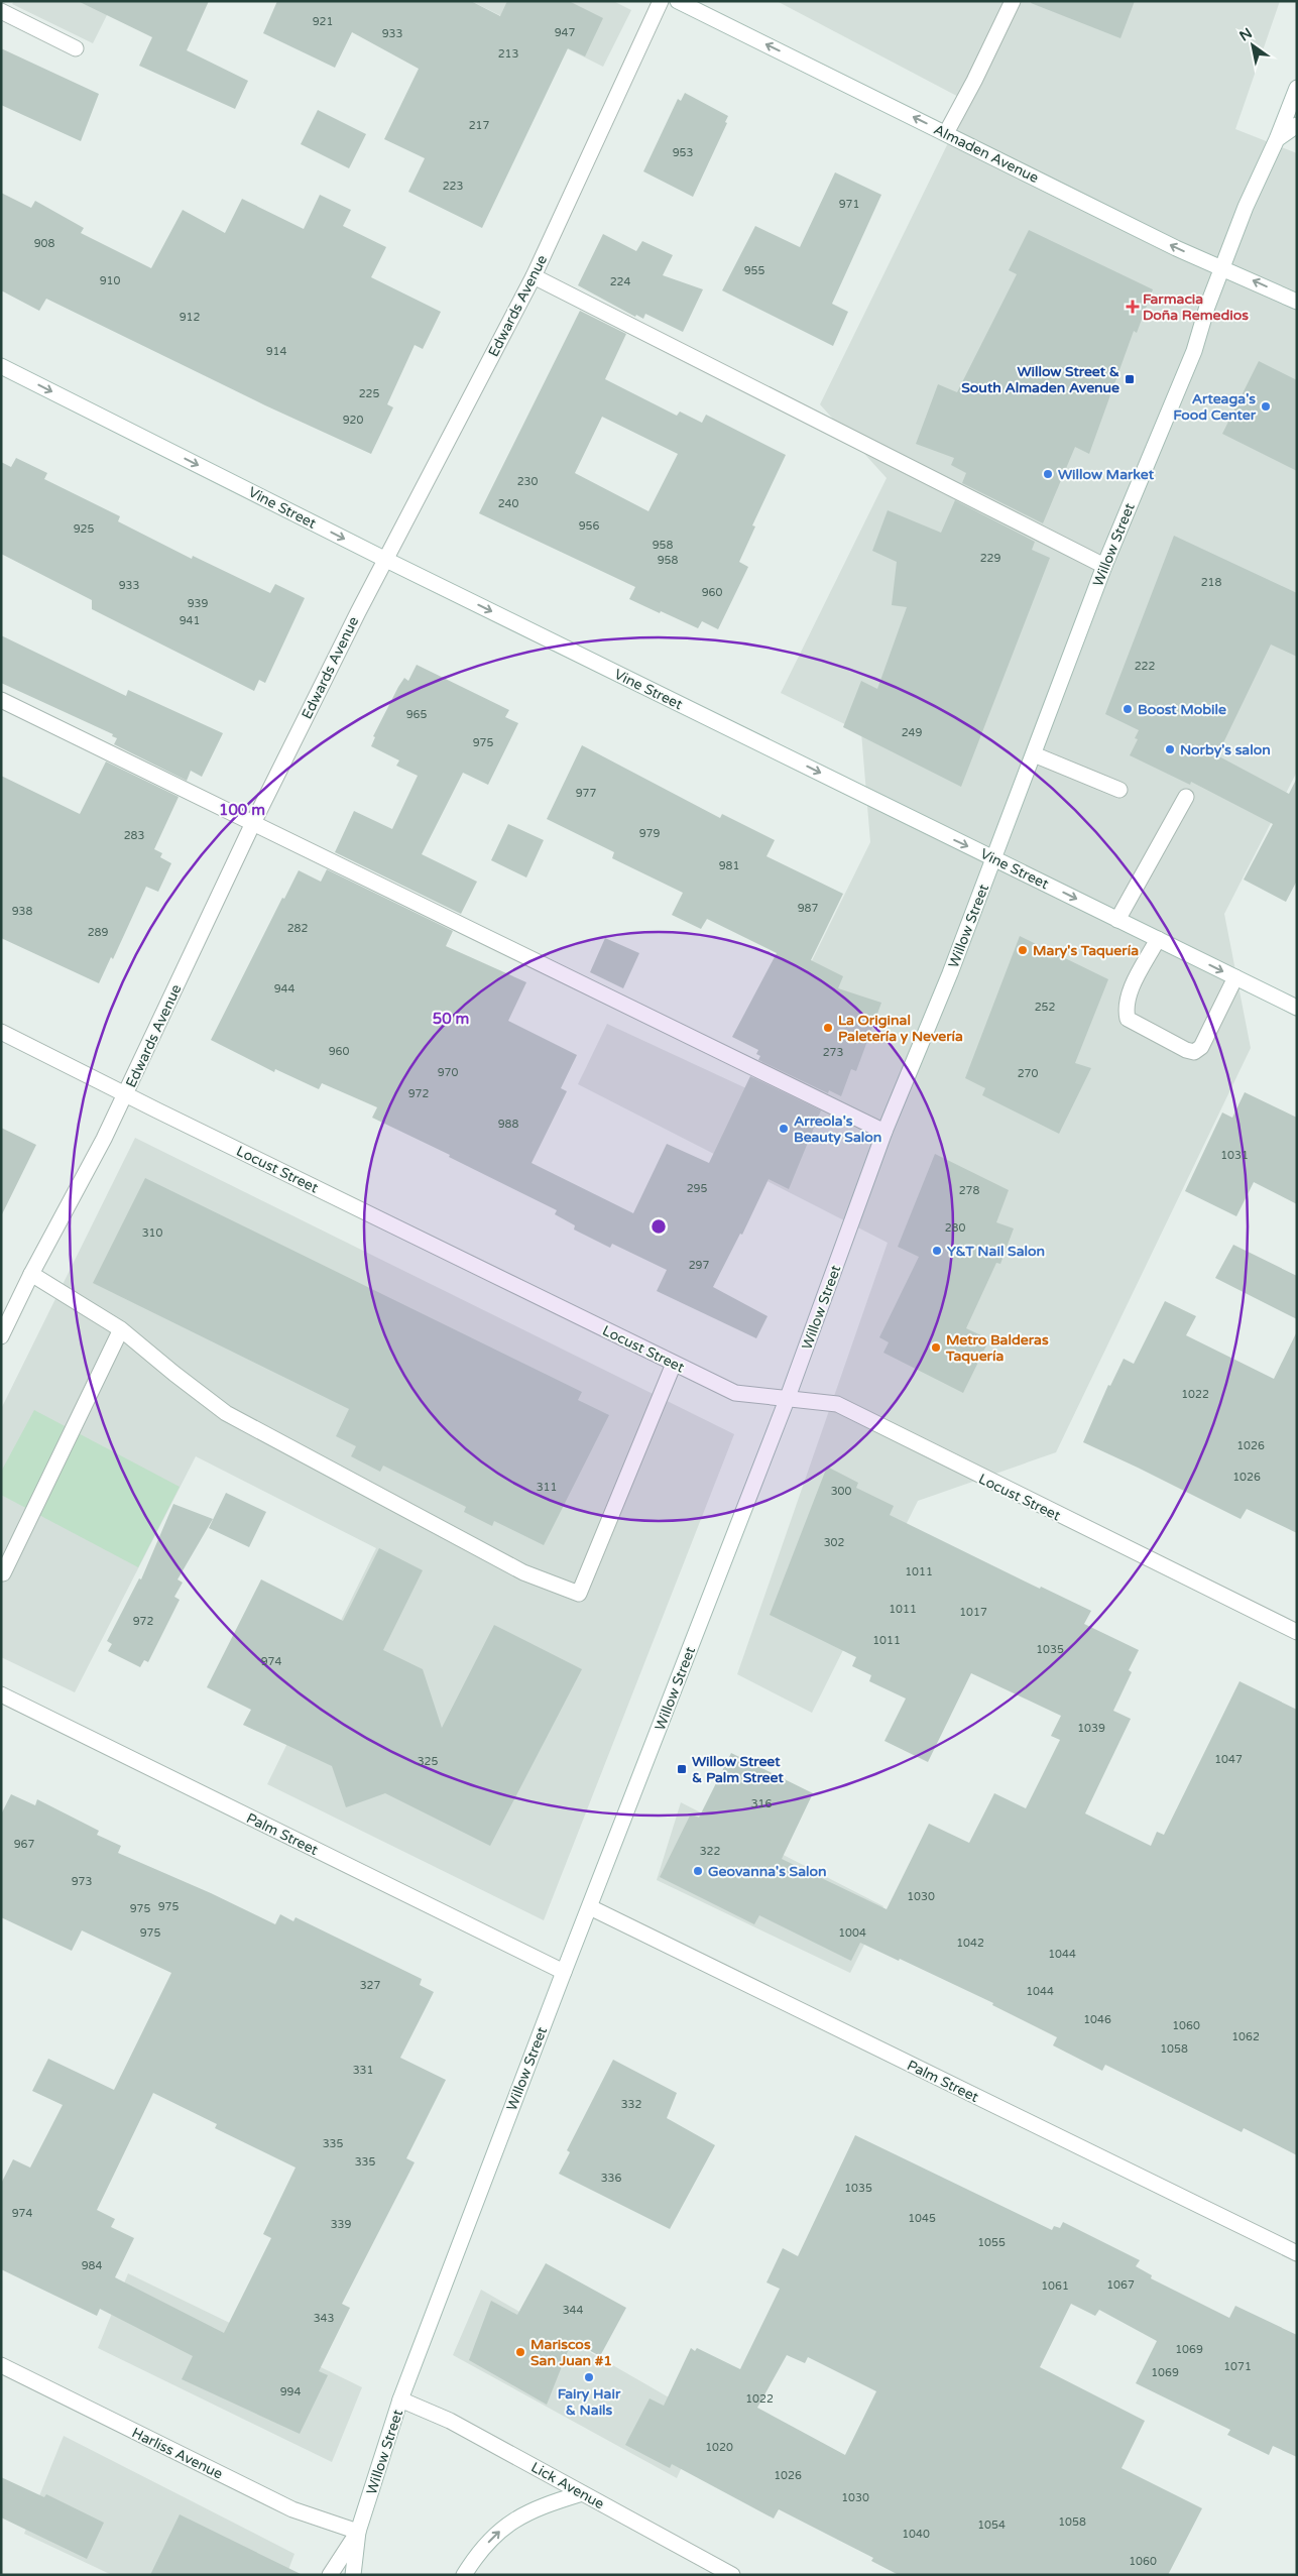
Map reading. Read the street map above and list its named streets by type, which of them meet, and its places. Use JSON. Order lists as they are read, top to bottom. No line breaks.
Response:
{"streets":{"street":["Almaden Avenue","Edwards Avenue","Vine Street","Willow Street","Locust Street","Palm Street","Harliss Avenue","Lick Avenue"]},"crossings":[["Almaden Avenue","Willow Street"],["Edwards Avenue","Vine Street"],["Edwards Avenue","Locust Street"],["Vine Street","Willow Street"],["Willow Street","Locust Street"],["Willow Street","Palm Street"],["Willow Street","Harliss Avenue"],["Willow Street","Lick Avenue"]],"one_way":["Almaden Avenue","Vine Street"],"places":{"health":["Farmacia Doña Remedios"],"transit":["Willow Street & South Almaden Avenue","Willow Street & Palm Street"],"other":["Arteaga's Food Center","Willow Market","Boost Mobile","Norby's salon","Mary's Taquería","La Original Paletería y Nevería","Arreola's Beauty Salon","Y&T Nail Salon","Metro Balderas Taquería","Geovanna's Salon","Mariscos San Juan #1","Fairy Hair & Nails"]},"house_numbers":["921","947","933","213","217","953","223","971","908","955","910","224","912","914","225","920","230","240","956","925","958","229","958","218","933","960","939","941","222","965","249","975","977","979","283","981","987","938","282","289","944","252","960","273","970","270","972","988","1031","295","278","280","310","297","1022","1026","1026","311","300","302","1011","1011","1017","972","1011","1035","974","1039","1047","325","316","967","322","973","1030","975","975","975","1004","1042","1044","327","1044","1046","1060","1062","1058","331","332","335","335","336","1035","974","1045","339","1055","984","1067","1061","344","343","1069","1071","1069","994","1022","1020","1026","1030","1058","1054","1040","1060"],"north":"top left","rings":["100 m","50 m"]}
